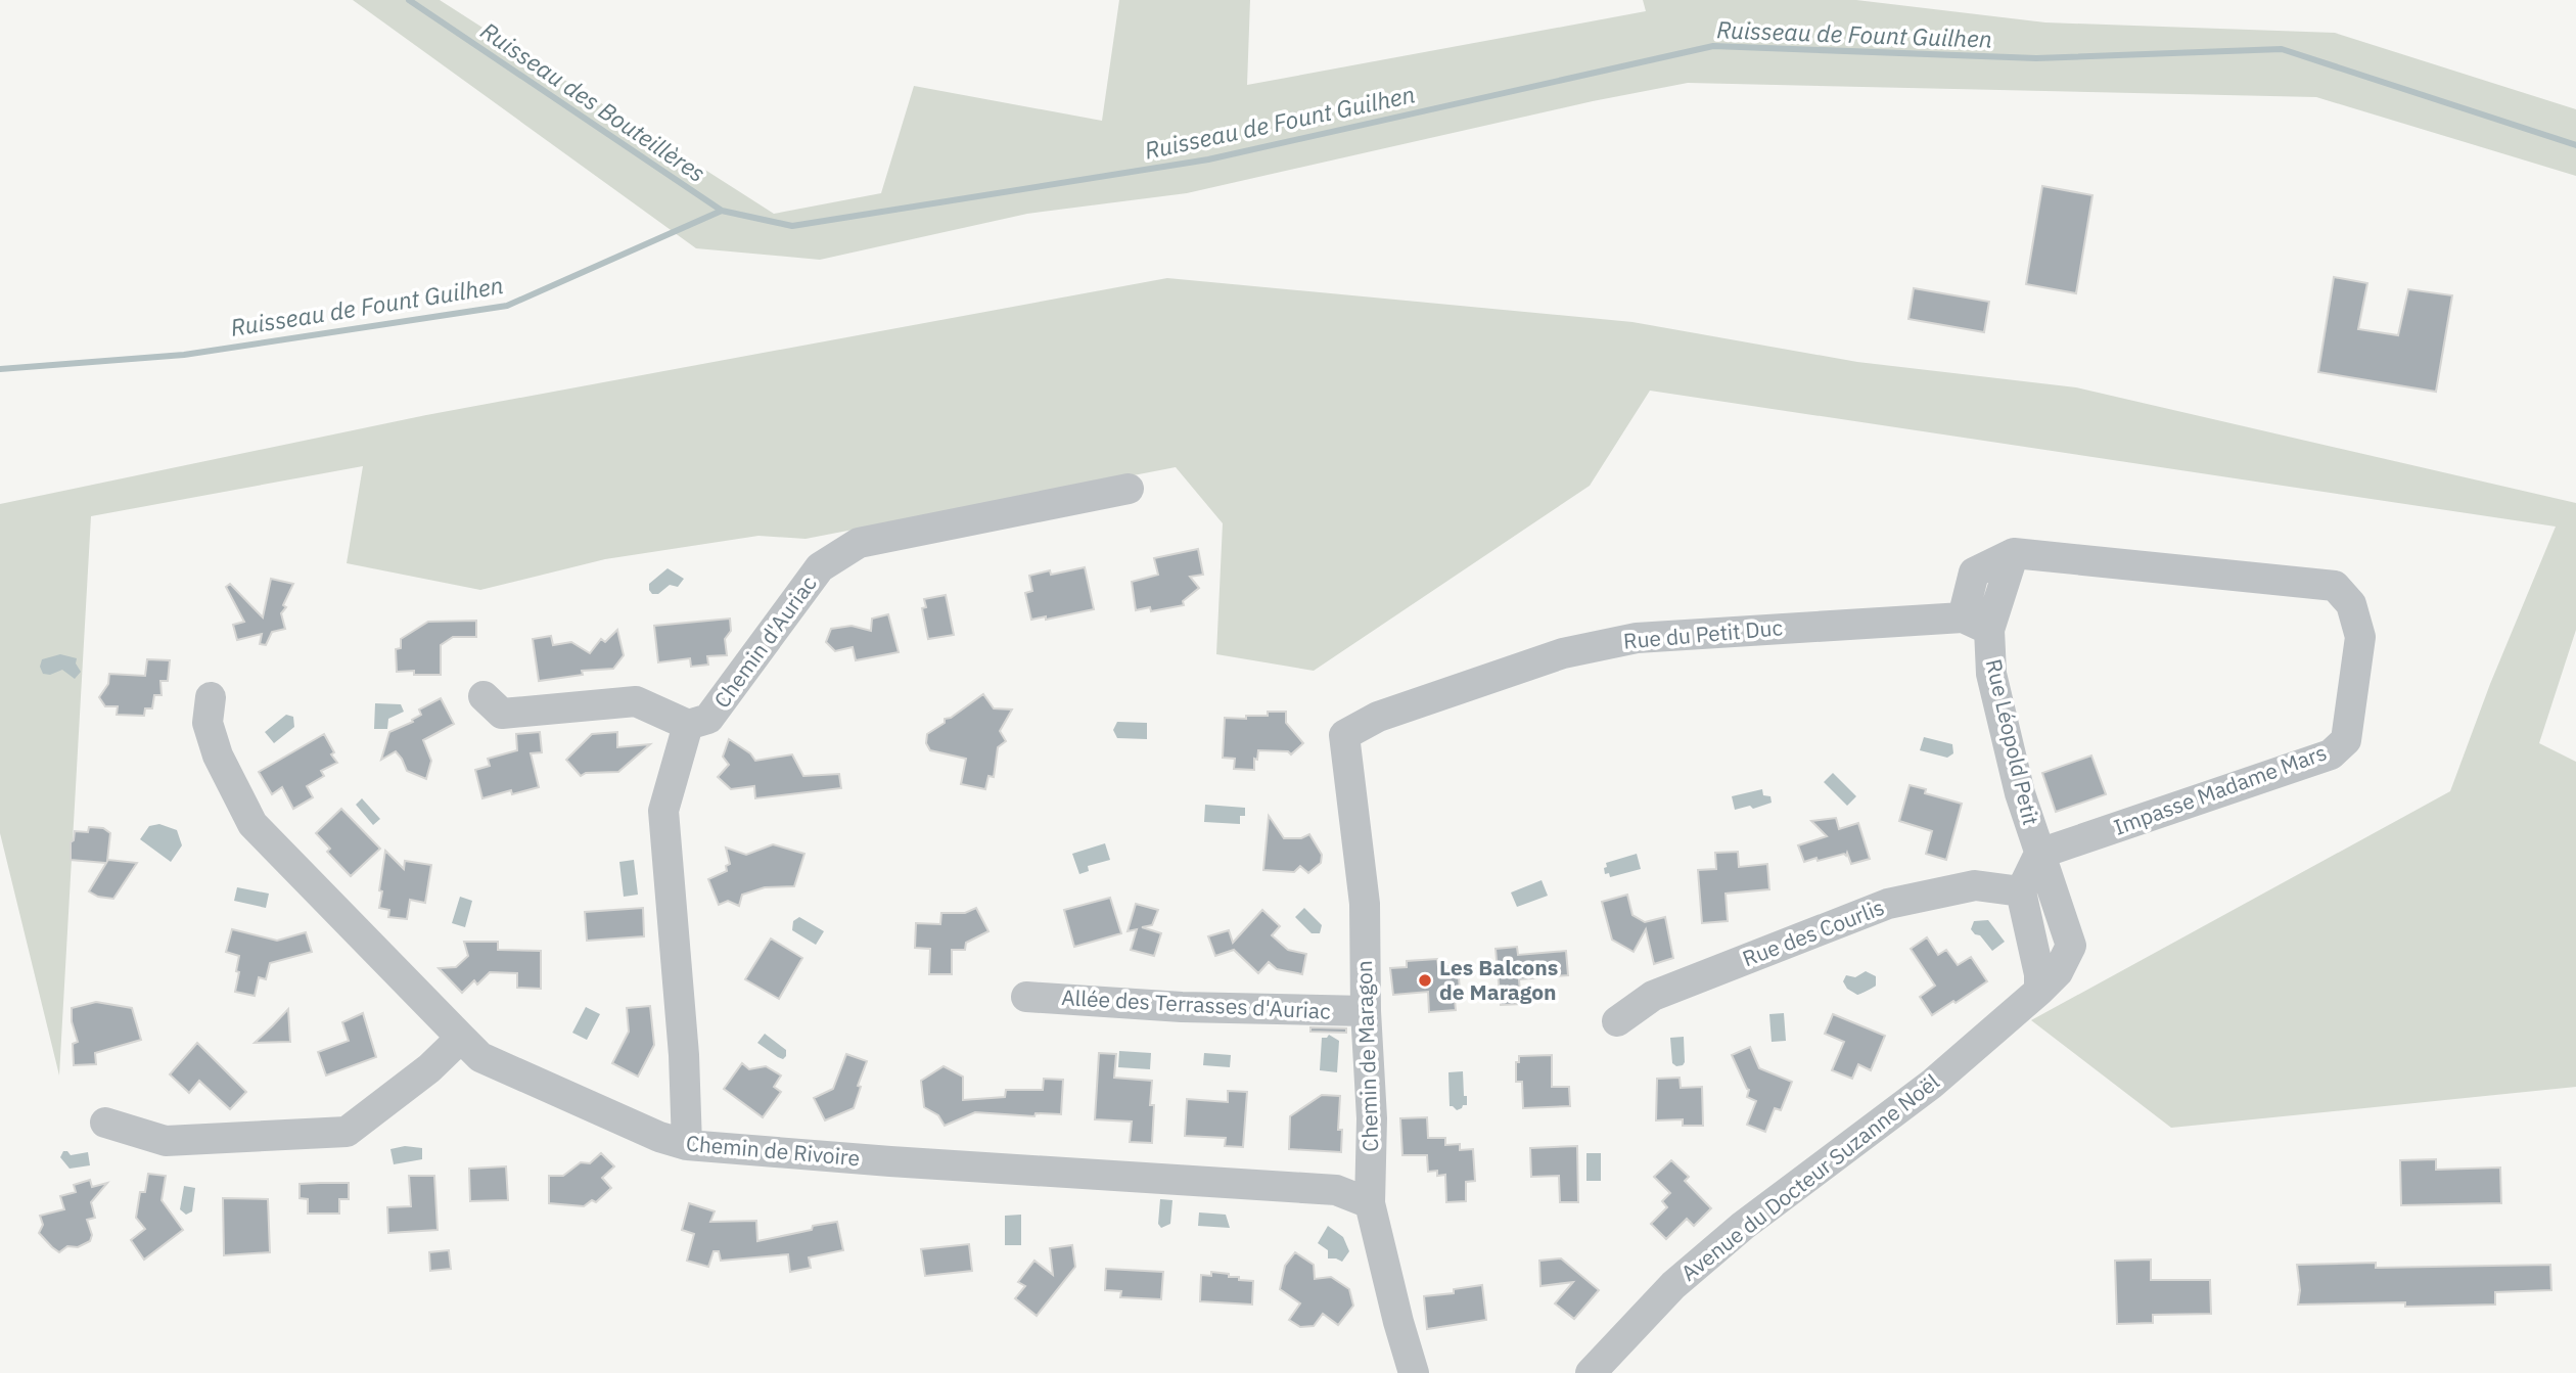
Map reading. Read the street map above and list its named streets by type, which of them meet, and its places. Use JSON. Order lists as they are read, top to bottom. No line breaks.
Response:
{"streets":{"street":["Rue du Petit Duc","Chemin d'Auriac","Rue Léopold Petit","Impasse Madame Mars","Rue des Courlis","Allée des Terrasses d'Auriac","Chemin de Maragon","Chemin de Rivoire","Avenue du Docteur Suzanne Noël"]},"crossings":[["Rue du Petit Duc","Rue Léopold Petit"],["Rue du Petit Duc","Impasse Madame Mars"],["Rue du Petit Duc","Chemin de Maragon"],["Rue Léopold Petit","Impasse Madame Mars"],["Rue Léopold Petit","Avenue du Docteur Suzanne Noël"],["Impasse Madame Mars","Avenue du Docteur Suzanne Noël"],["Allée des Terrasses d'Auriac","Chemin de Maragon"],["Chemin de Maragon","Chemin de Rivoire"]],"water":["Ruisseau de Fount Guilhen","Ruisseau des Bouteillères"],"places":["Les Balcons de Maragon"]}
